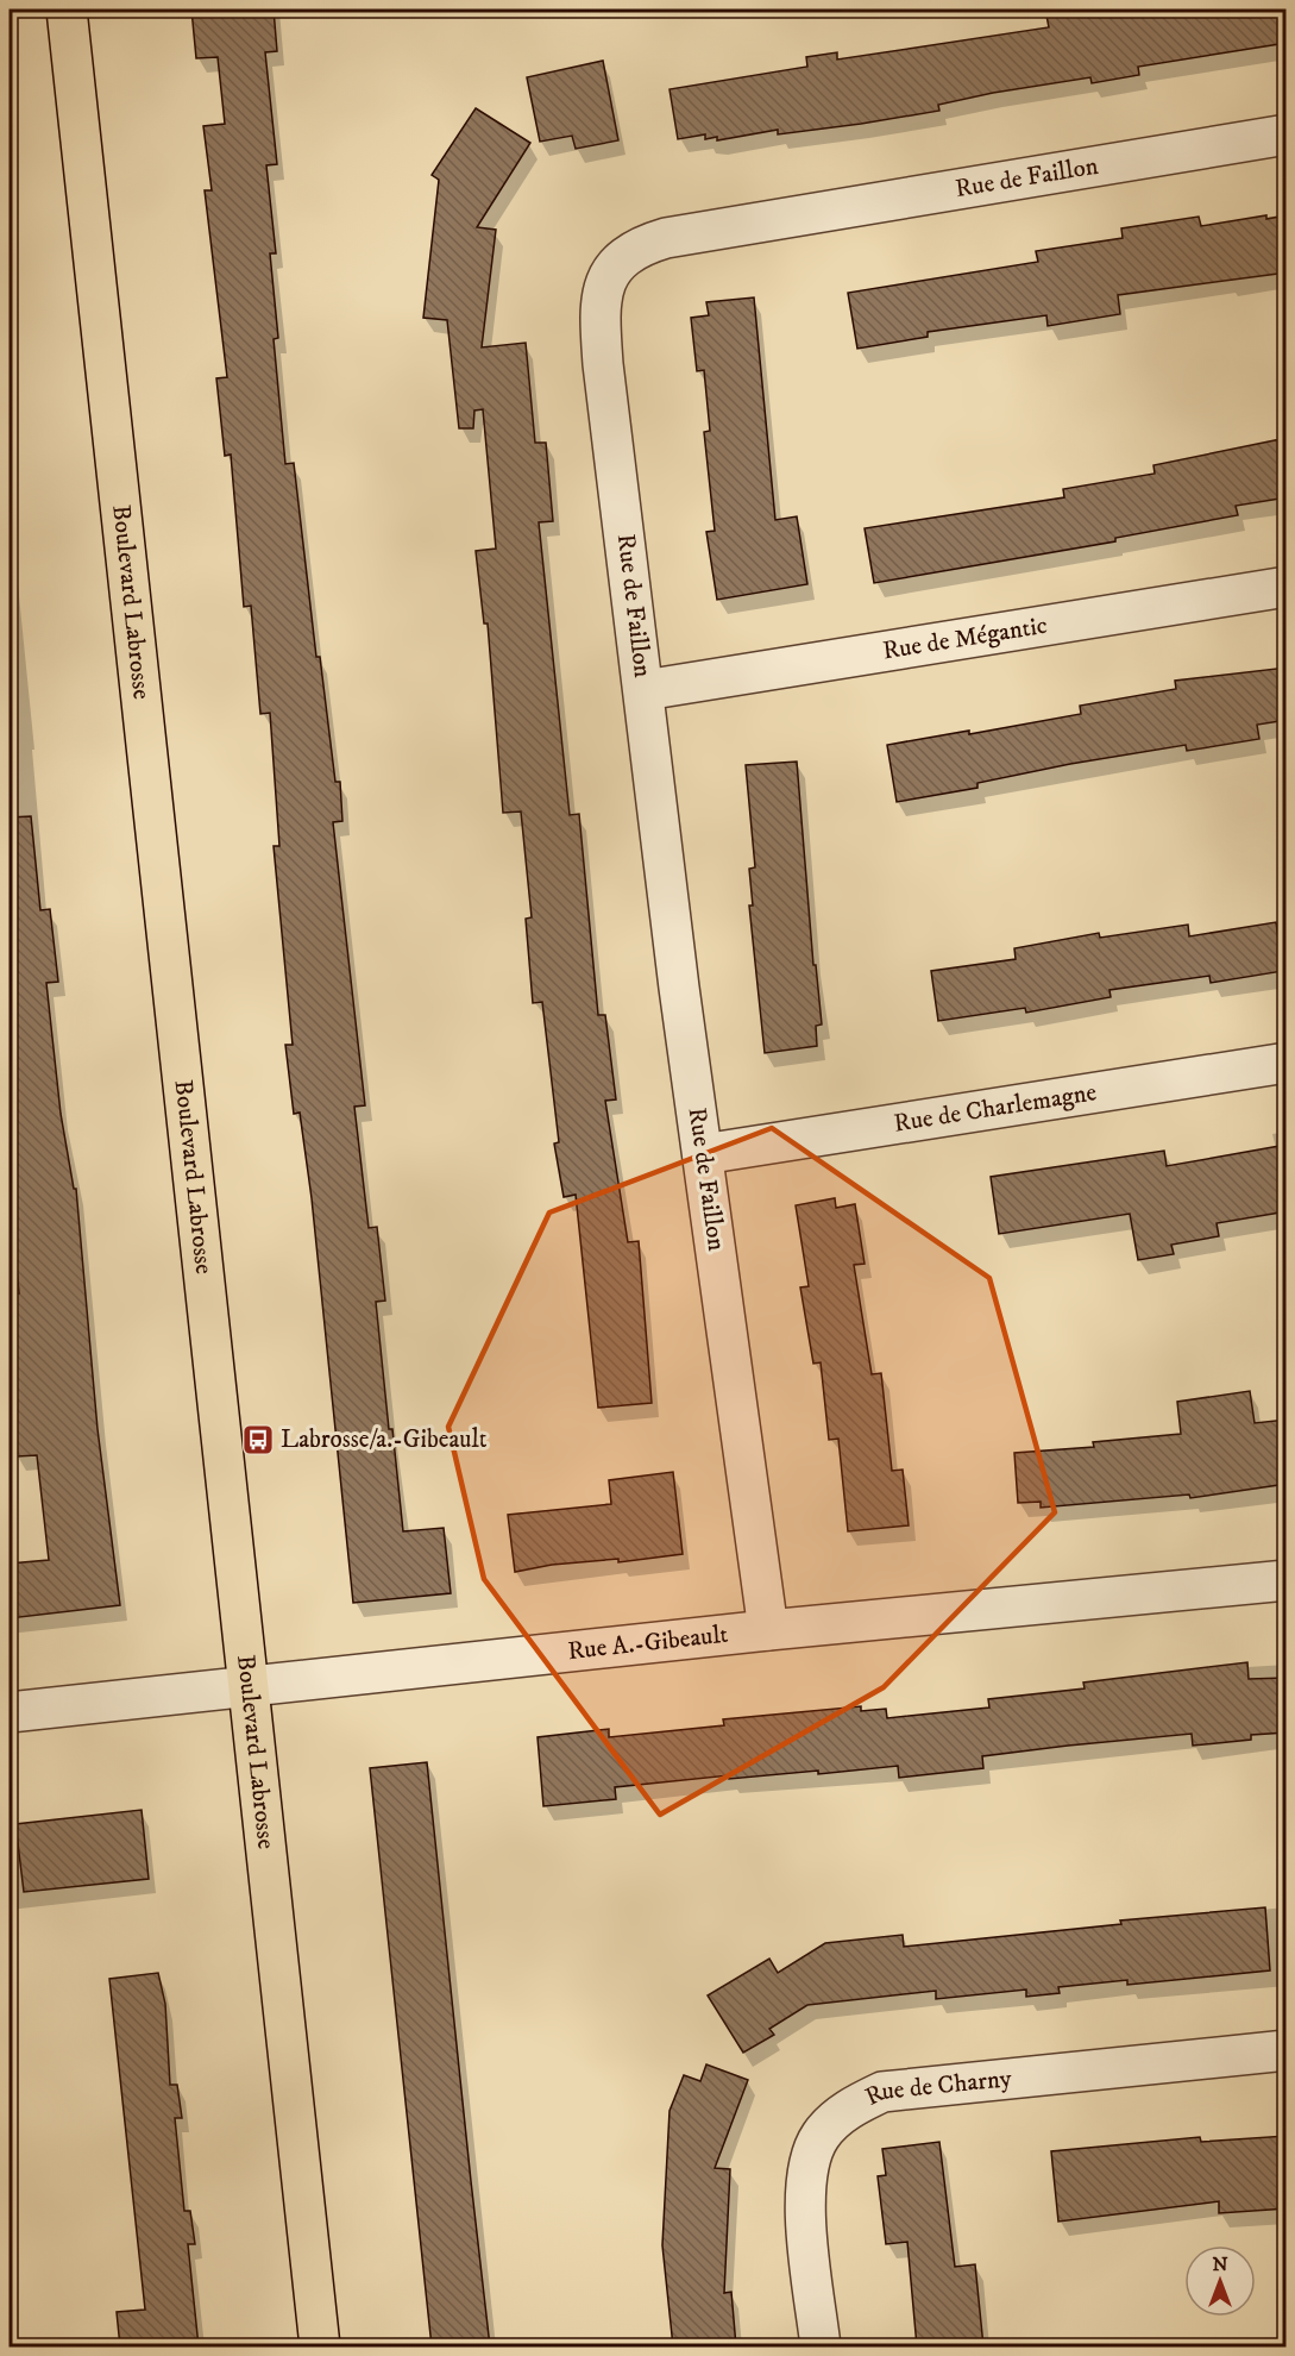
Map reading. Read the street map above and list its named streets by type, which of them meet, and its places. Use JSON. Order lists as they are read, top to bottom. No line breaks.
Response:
{"streets":{"main road":["Boulevard Labrosse"],"street":["Rue de Faillon","Rue de Mégantic","Rue de Charlemagne","Rue A.-Gibeault","Rue de Charny"]},"crossings":[["Rue de Faillon","Rue de Mégantic"],["Rue de Faillon","Rue de Charlemagne"],["Rue de Faillon","Rue A.-Gibeault"],["Boulevard Labrosse","Rue A.-Gibeault"]],"places":{"bus stop":["Labrosse/a.-Gibeault"]},"north":"top"}
